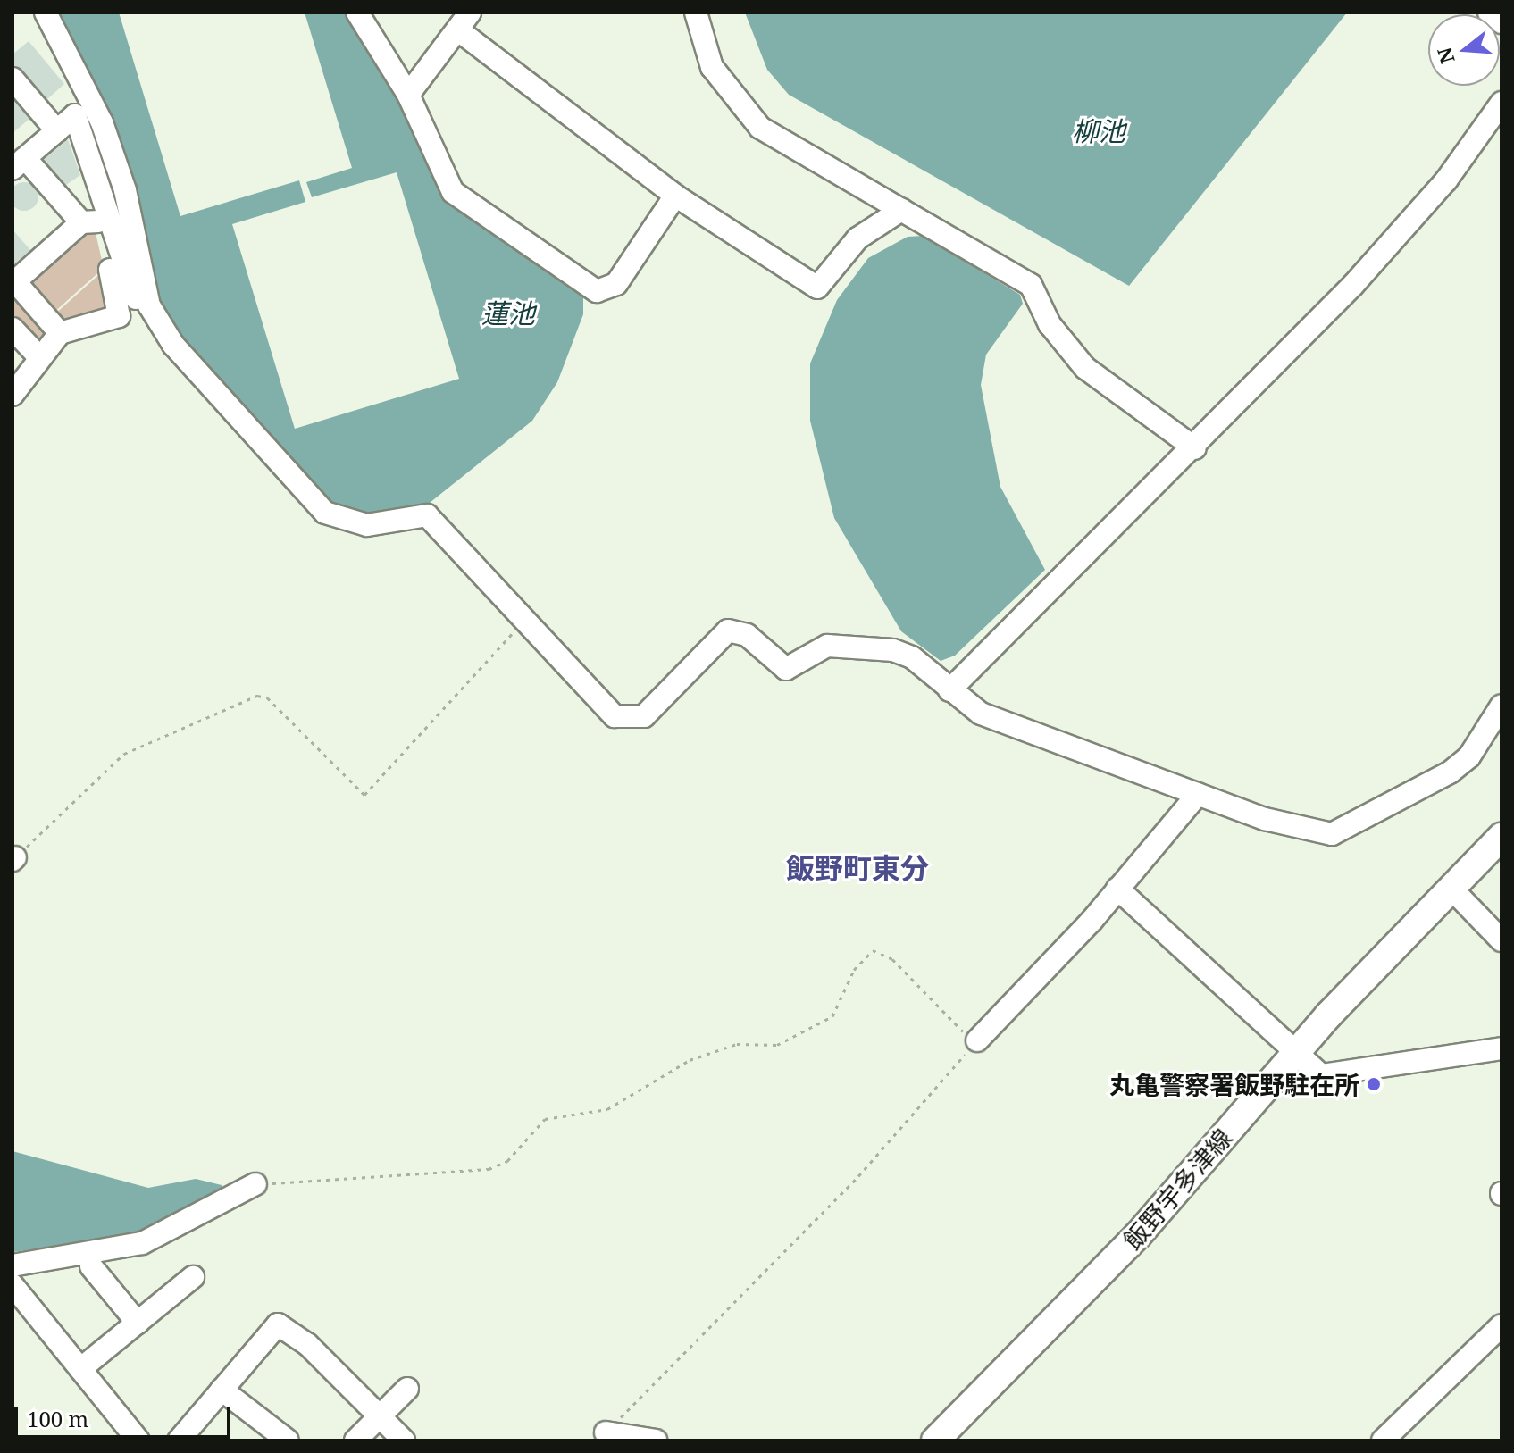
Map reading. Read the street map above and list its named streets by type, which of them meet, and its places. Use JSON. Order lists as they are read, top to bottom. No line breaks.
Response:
{"streets":{"main road":["飯野宇多津線"]},"districts":["飯野町東分"],"water":["柳池","蓮池"],"places":["丸亀警察署飯野駐在所"],"scale_bar":"100 m","north":"left"}
